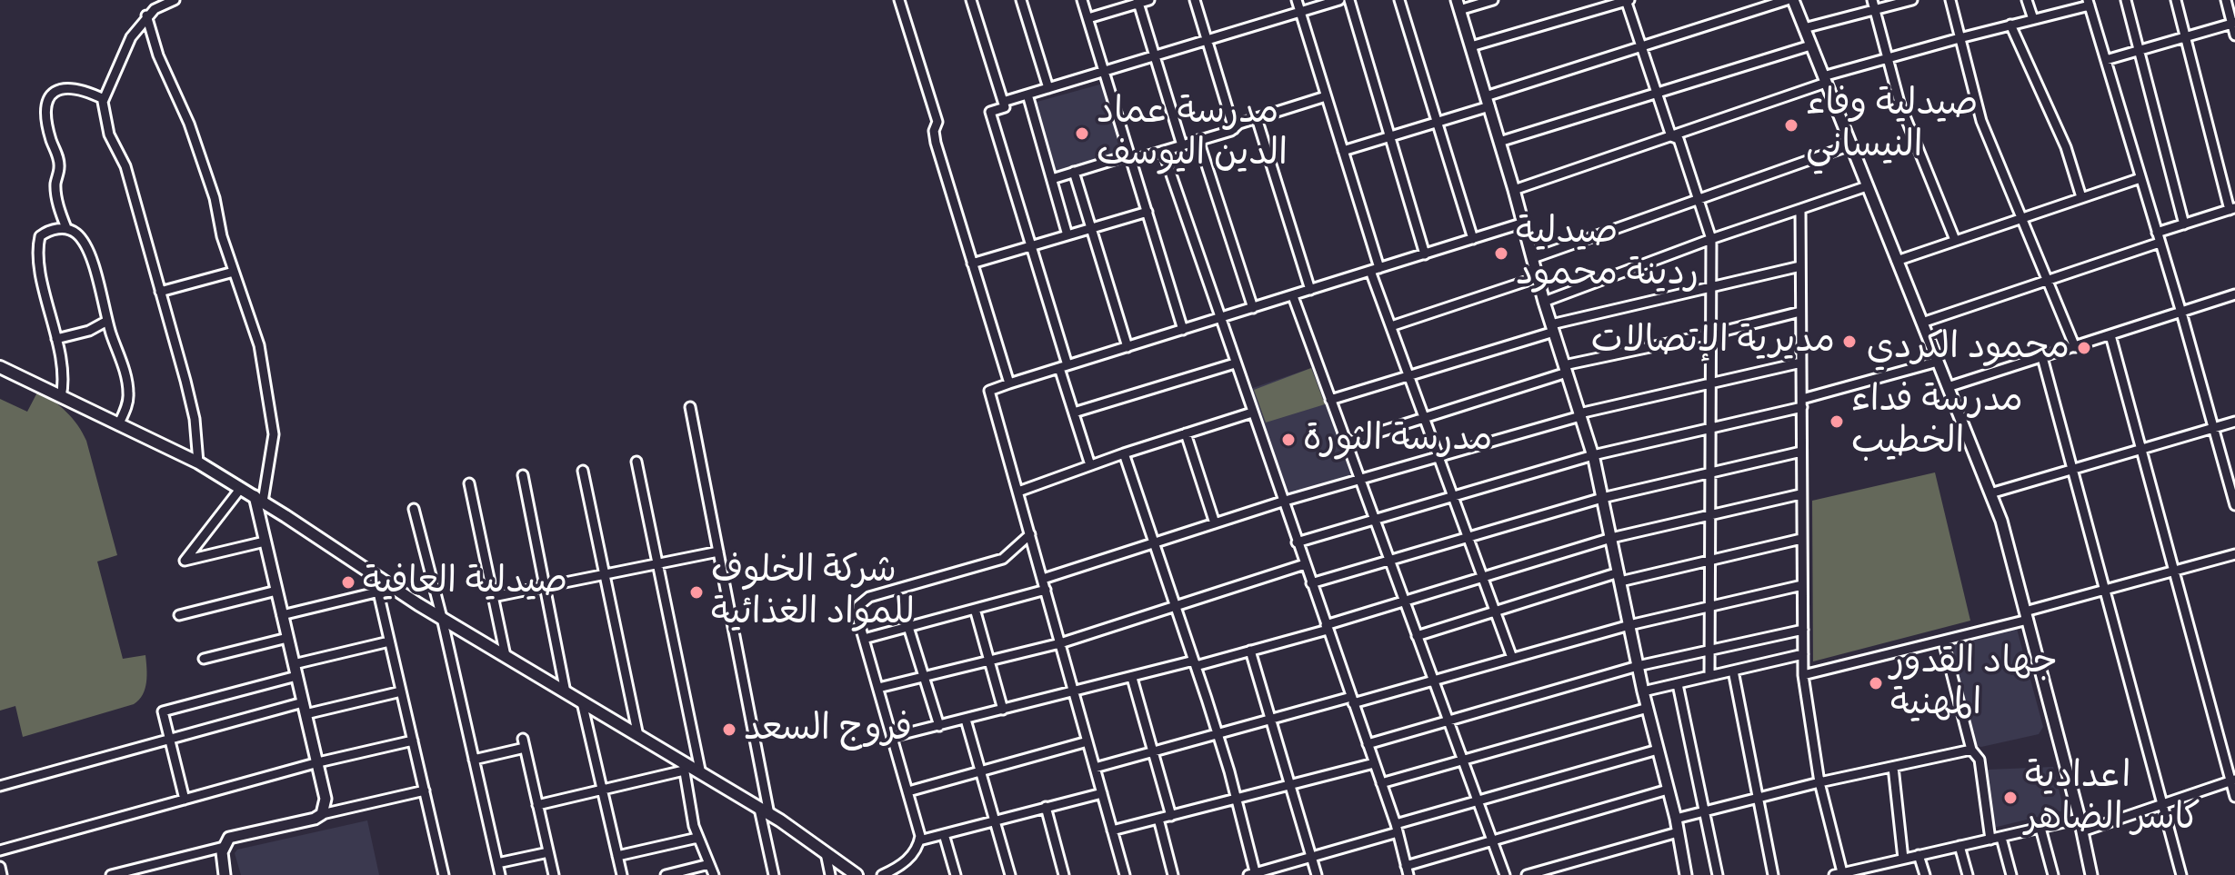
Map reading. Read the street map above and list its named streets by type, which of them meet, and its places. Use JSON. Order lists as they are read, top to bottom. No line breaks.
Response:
{"places":["صيدلية وفاء النيساني","مدرسة عماد الدين اليوسف","صيدلية ردينة محمود","مديرية الإتصالات","محمود الكردي","مدرسة فداء الخطيب","مدرسة الثورة","صيدلية العافية","شركة الخلوف للمواد الغذائية","جهاد القدور المهنية","فروج السعد","اعدادية كاسر الضاهر"]}
